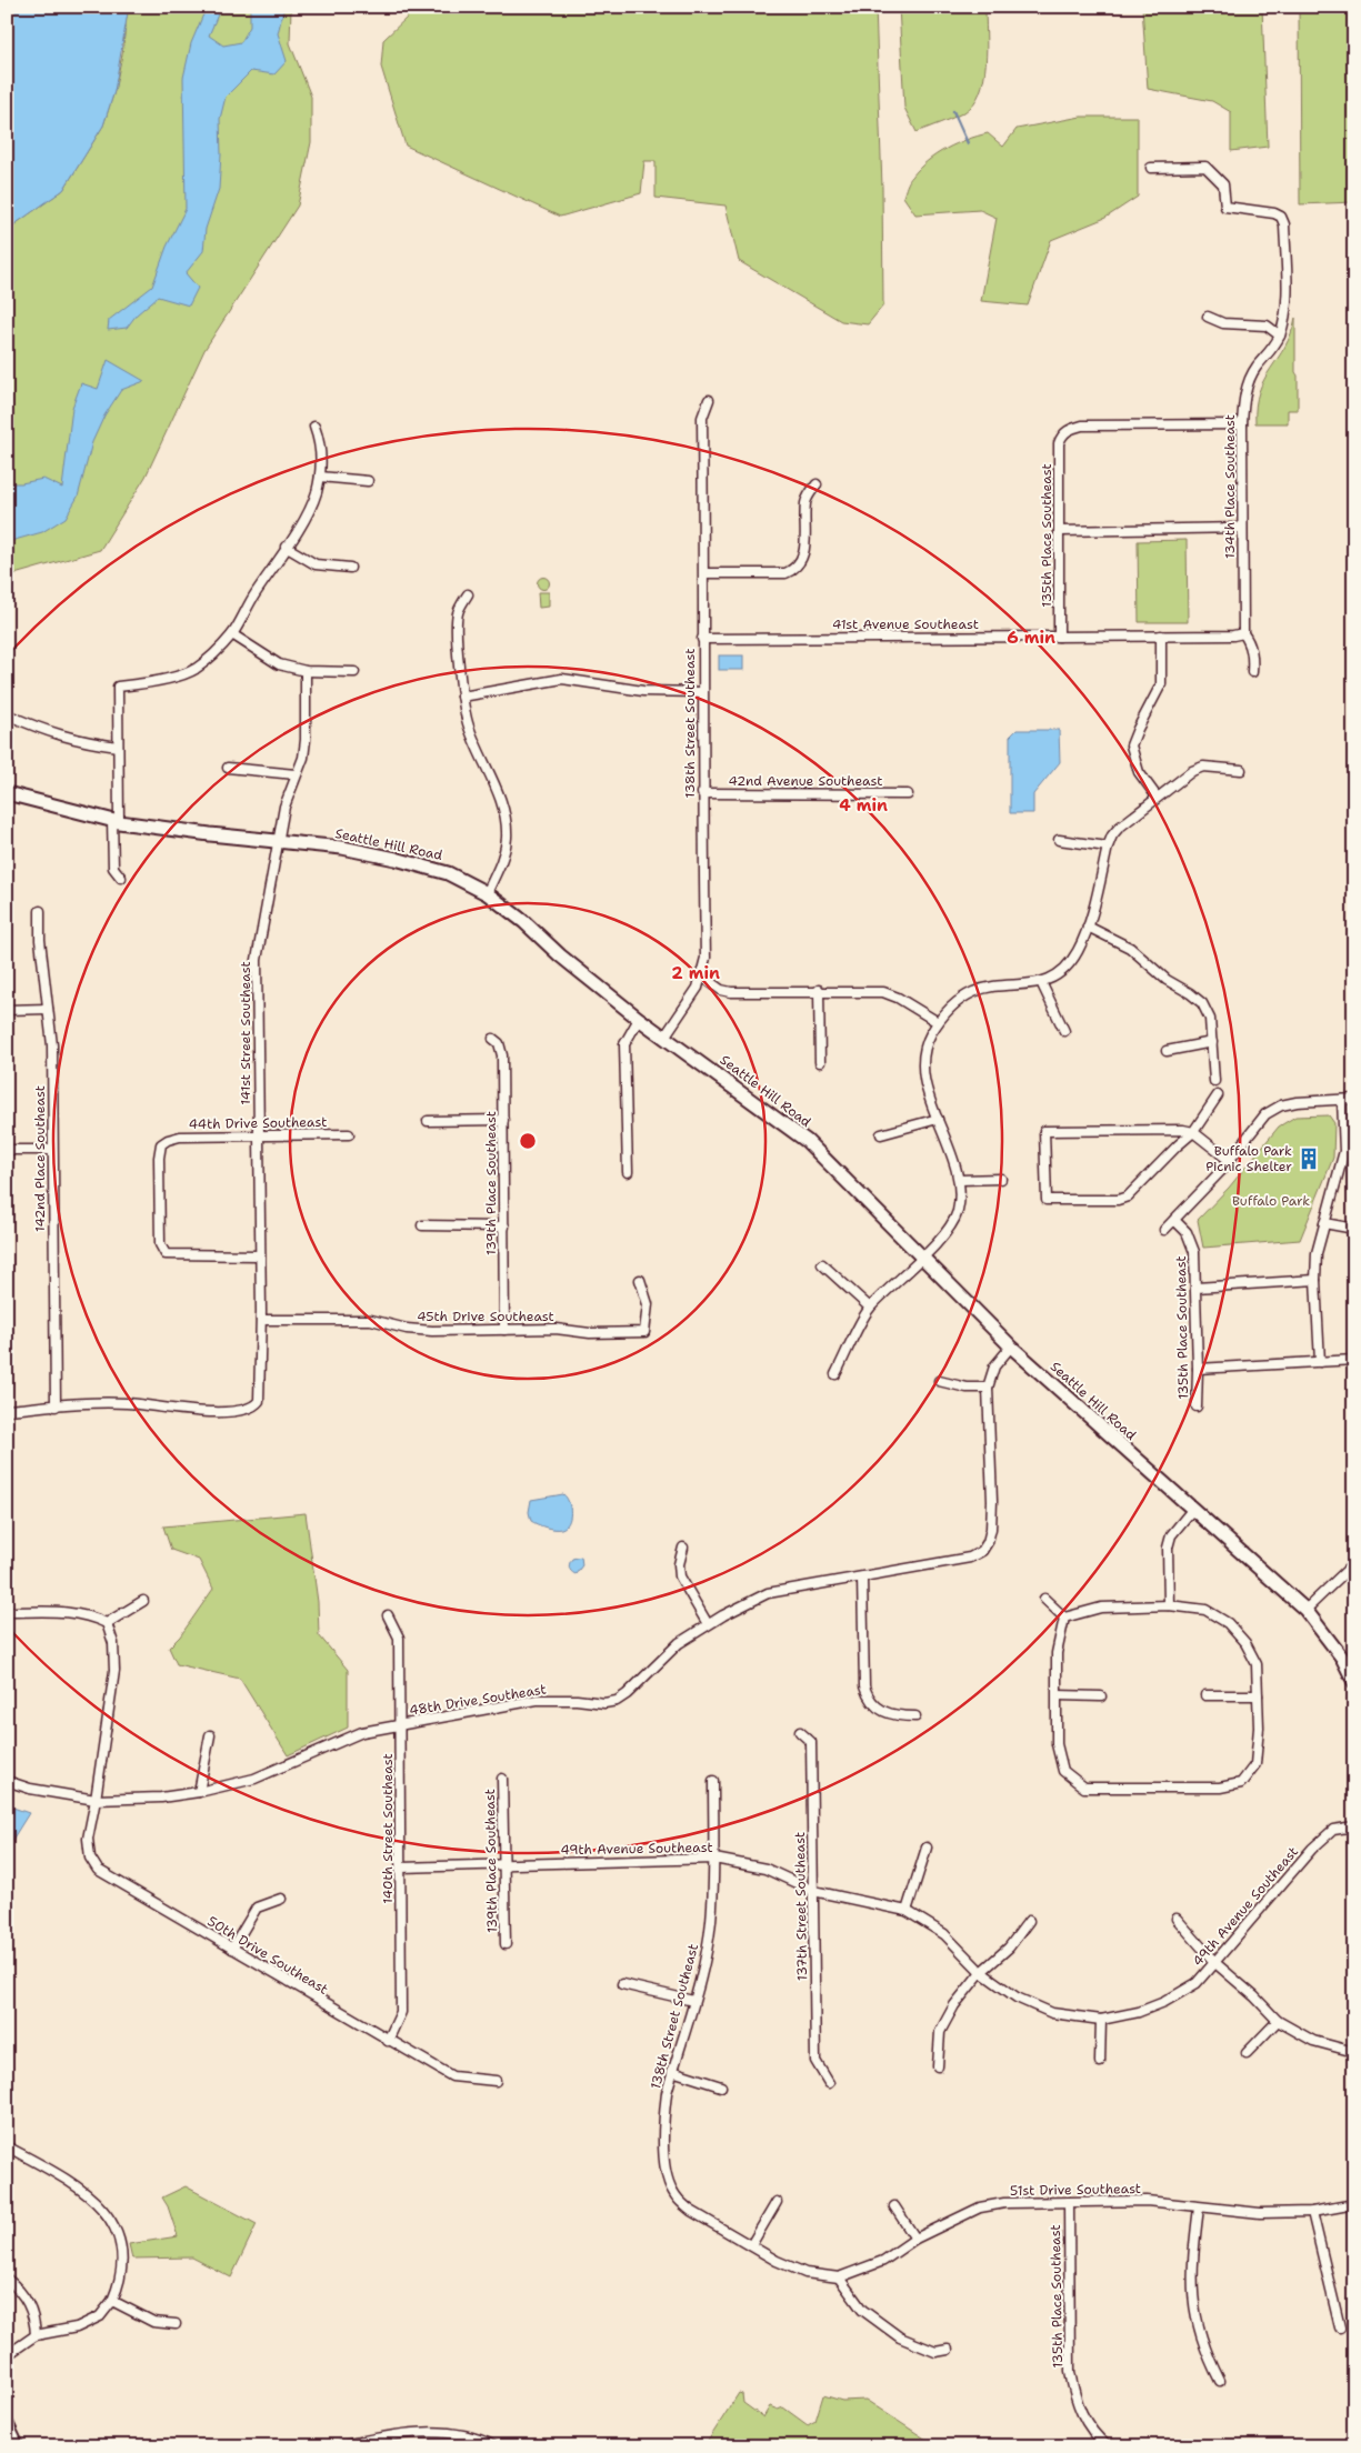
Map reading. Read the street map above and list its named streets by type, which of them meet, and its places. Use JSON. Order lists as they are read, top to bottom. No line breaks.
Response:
{"streets":{"main road":["Seattle Hill Road"],"street":["134th Place Southeast","135th Place Southeast","41st Avenue Southeast","138th Street Southeast","42nd Avenue Southeast","141st Street Southeast","44th Drive Southeast","142nd Place Southeast","139th Place Southeast","45th Drive Southeast","48th Drive Southeast","140th Street Southeast","49th Avenue Southeast","137th Street Southeast","50th Drive Southeast","51st Drive Southeast"]},"crossings":[["134th Place Southeast","135th Place Southeast"],["134th Place Southeast","41st Avenue Southeast"],["135th Place Southeast","41st Avenue Southeast"],["135th Place Southeast","51st Drive Southeast"],["41st Avenue Southeast","138th Street Southeast"],["138th Street Southeast","42nd Avenue Southeast"],["138th Street Southeast","Seattle Hill Road"],["138th Street Southeast","49th Avenue Southeast"],["138th Street Southeast","51st Drive Southeast"],["Seattle Hill Road","141st Street Southeast"],["141st Street Southeast","44th Drive Southeast"],["141st Street Southeast","142nd Place Southeast"],["141st Street Southeast","45th Drive Southeast"],["139th Place Southeast","45th Drive Southeast"],["139th Place Southeast","49th Avenue Southeast"],["48th Drive Southeast","140th Street Southeast"],["48th Drive Southeast","50th Drive Southeast"],["140th Street Southeast","49th Avenue Southeast"],["140th Street Southeast","50th Drive Southeast"],["49th Avenue Southeast","137th Street Southeast"]],"parks":["Buffalo Park"],"places":{"building":["Buffalo Park Picnic Shelter"]},"rings":["6 min","4 min","2 min"]}
